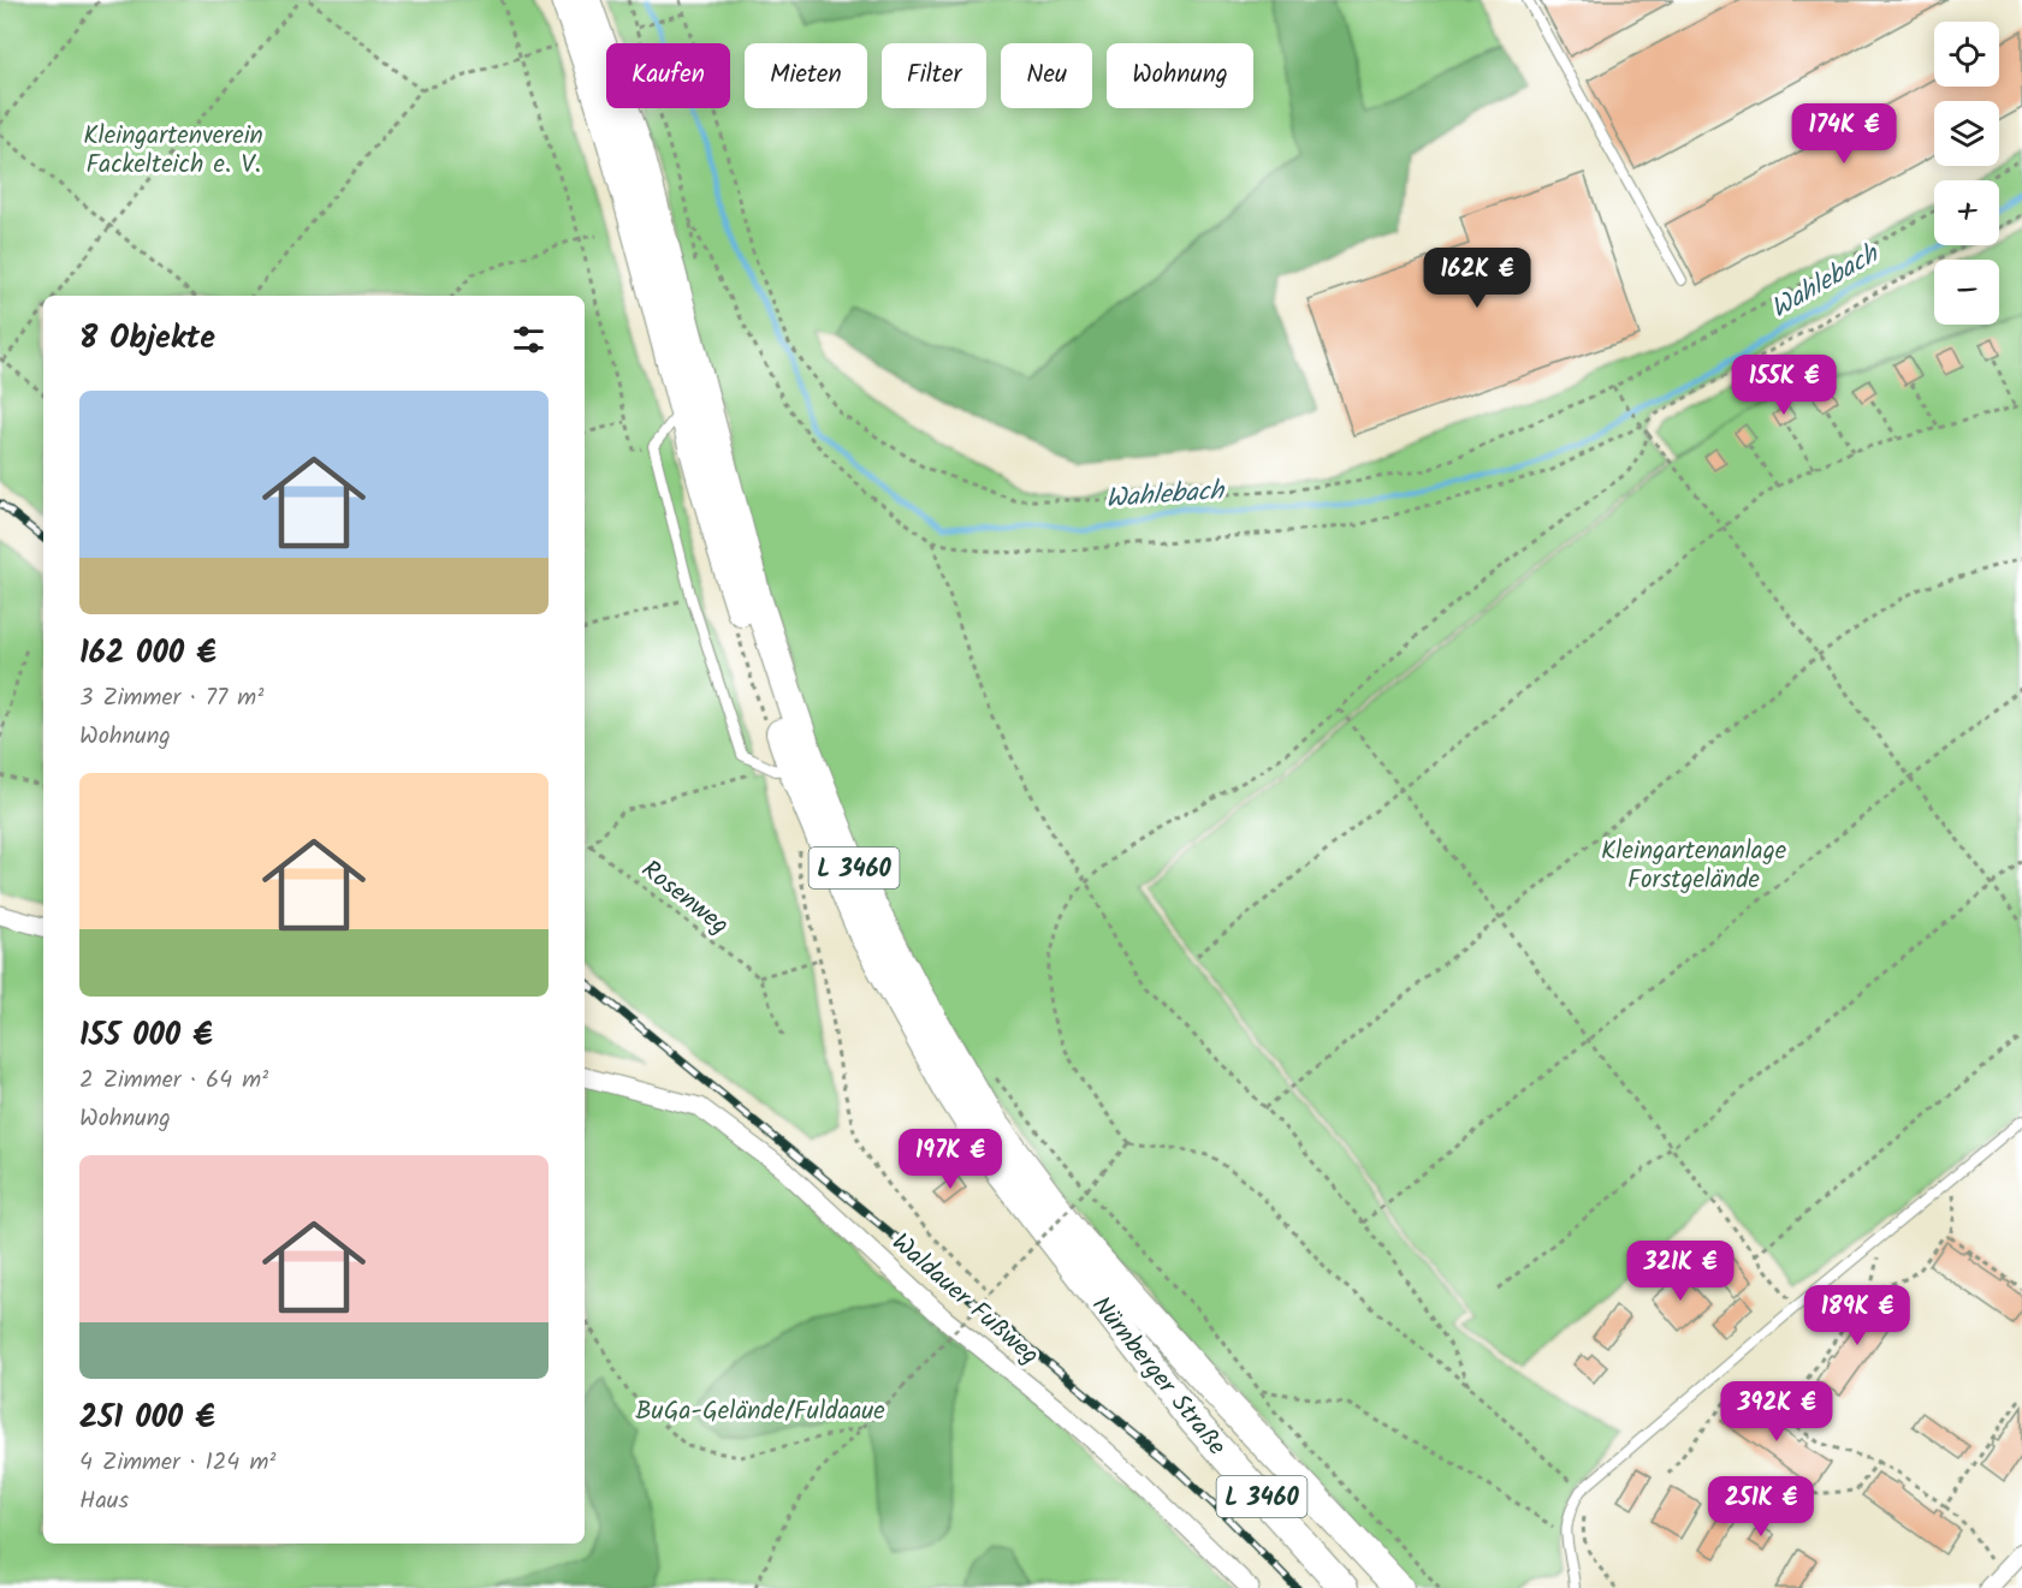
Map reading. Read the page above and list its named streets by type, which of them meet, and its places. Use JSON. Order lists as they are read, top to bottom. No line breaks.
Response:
{"streets":{"main road":["L 3460","Nürnberger Straße"],"street":["Waldauer Fußweg"],"path":["Rosenweg"]},"crossings":[["L 3460","Nürnberger Straße"]],"water":["Wahlebach"],"parks":["Kleingartenverein Fackelteich e. V.","Kleingartenanlage Forstgelände","BuGa-Gelände/Fuldaaue"],"page":{"map_buttons":["+","−"],"chip":["Kaufen","Mieten","Filter","Neu","Wohnung"],"price":["174K €","162K €","155K €","197K €","321K €","189K €","392K €","251K €"],"heading":"8 Objekte","list":[{"name":"162 000 €","note":"3 Zimmer · 77 m² · Wohnung"},{"name":"155 000 €","note":"2 Zimmer · 64 m² · Wohnung"},{"name":"251 000 €","note":"4 Zimmer · 124 m² · Haus"}]}}
